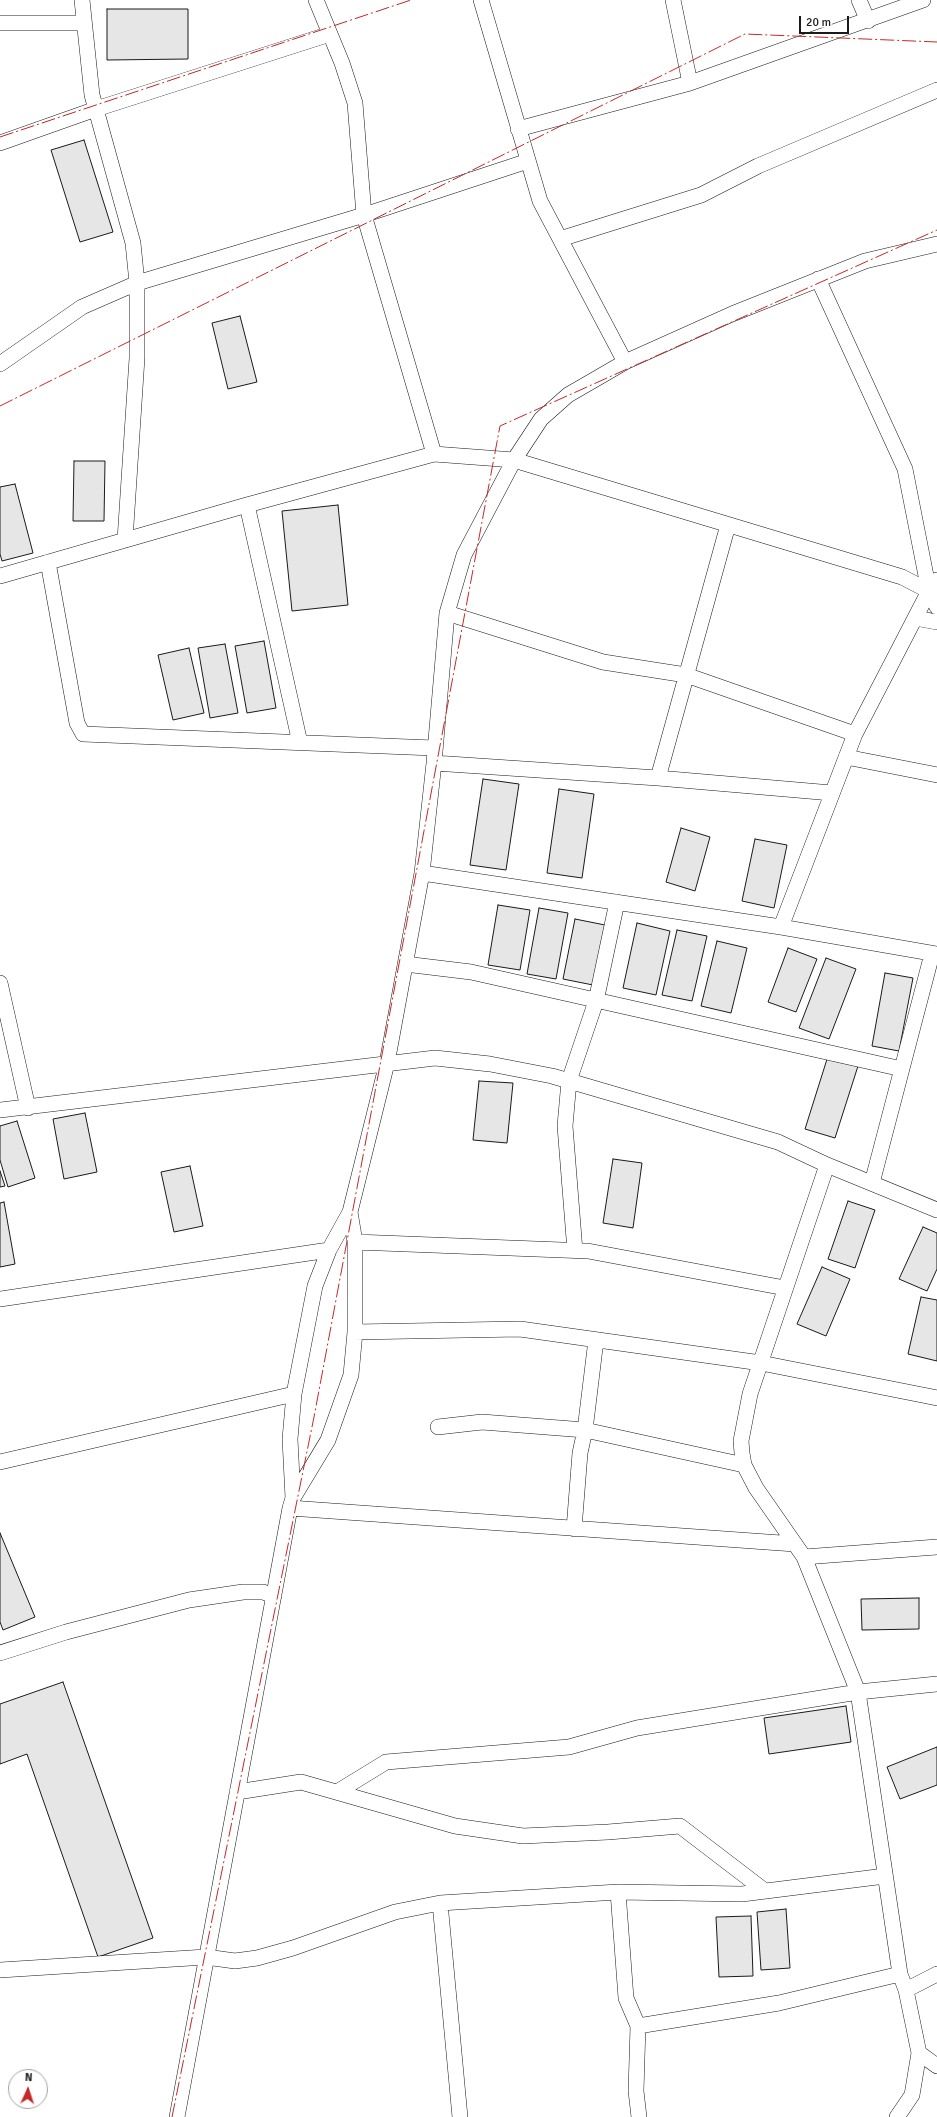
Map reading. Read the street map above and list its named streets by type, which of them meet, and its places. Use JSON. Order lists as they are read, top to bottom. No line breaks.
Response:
{"scale_bar":"20 m","north":"top"}
